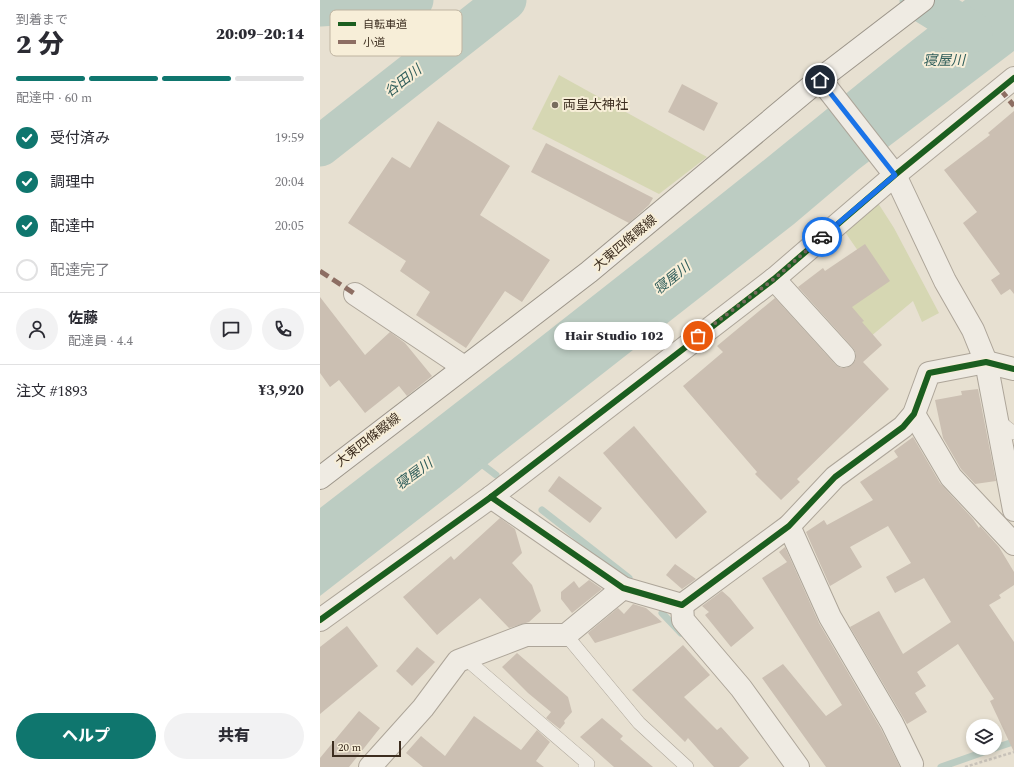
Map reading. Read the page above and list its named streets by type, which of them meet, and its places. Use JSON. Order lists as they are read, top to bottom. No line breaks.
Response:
{"streets":{"street":["大東四條畷線"]},"water":["寝屋川","谷田川"],"places":["両皇大神社","Hair Studio 102"],"legend":["自転車道","小道"],"scale_bar":"20 m","page":{"heading":["2 分","到着まで","20:09–20:14"],"panel":["佐藤","配達員 · 4.4","注文 #1893","¥3,920"],"bar":"配達中 · 60 m","list":[["受付済み","19:59"],["調理中","20:04"],["配達中","20:05"],"配達完了"],"bubble":"Hair Studio 102","buttons":["ヘルプ","共有"],"scale":"20 m"}}
